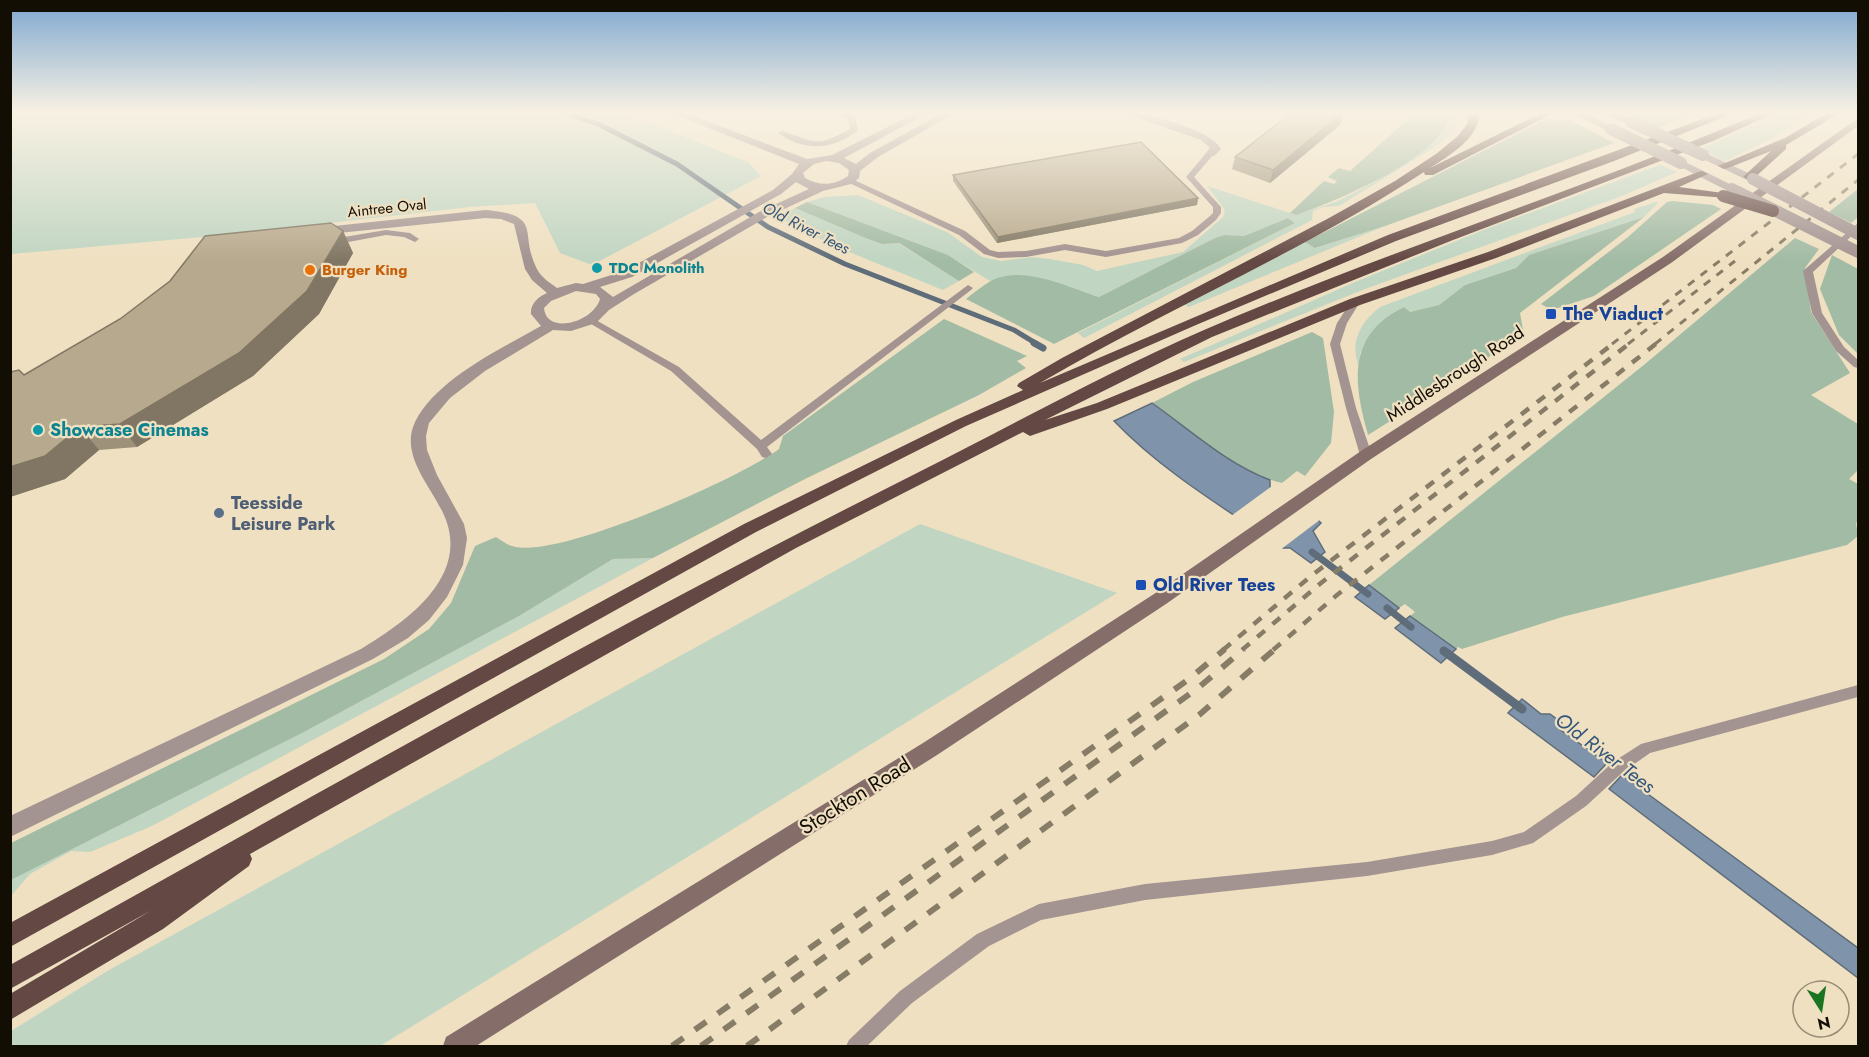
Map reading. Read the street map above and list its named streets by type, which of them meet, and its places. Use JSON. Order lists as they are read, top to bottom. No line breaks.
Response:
{"streets":{"main road":["Middlesbrough Road","Stockton Road"],"street":["Aintree Oval"]},"crossings":[["Middlesbrough Road","Stockton Road"]],"water":["Old River Tees"],"places":{"other":["TDC Monolith","Burger King","Showcase Cinemas","Teesside Leisure Park"],"transit":["The Viaduct","Old River Tees"]},"north":"bottom"}
